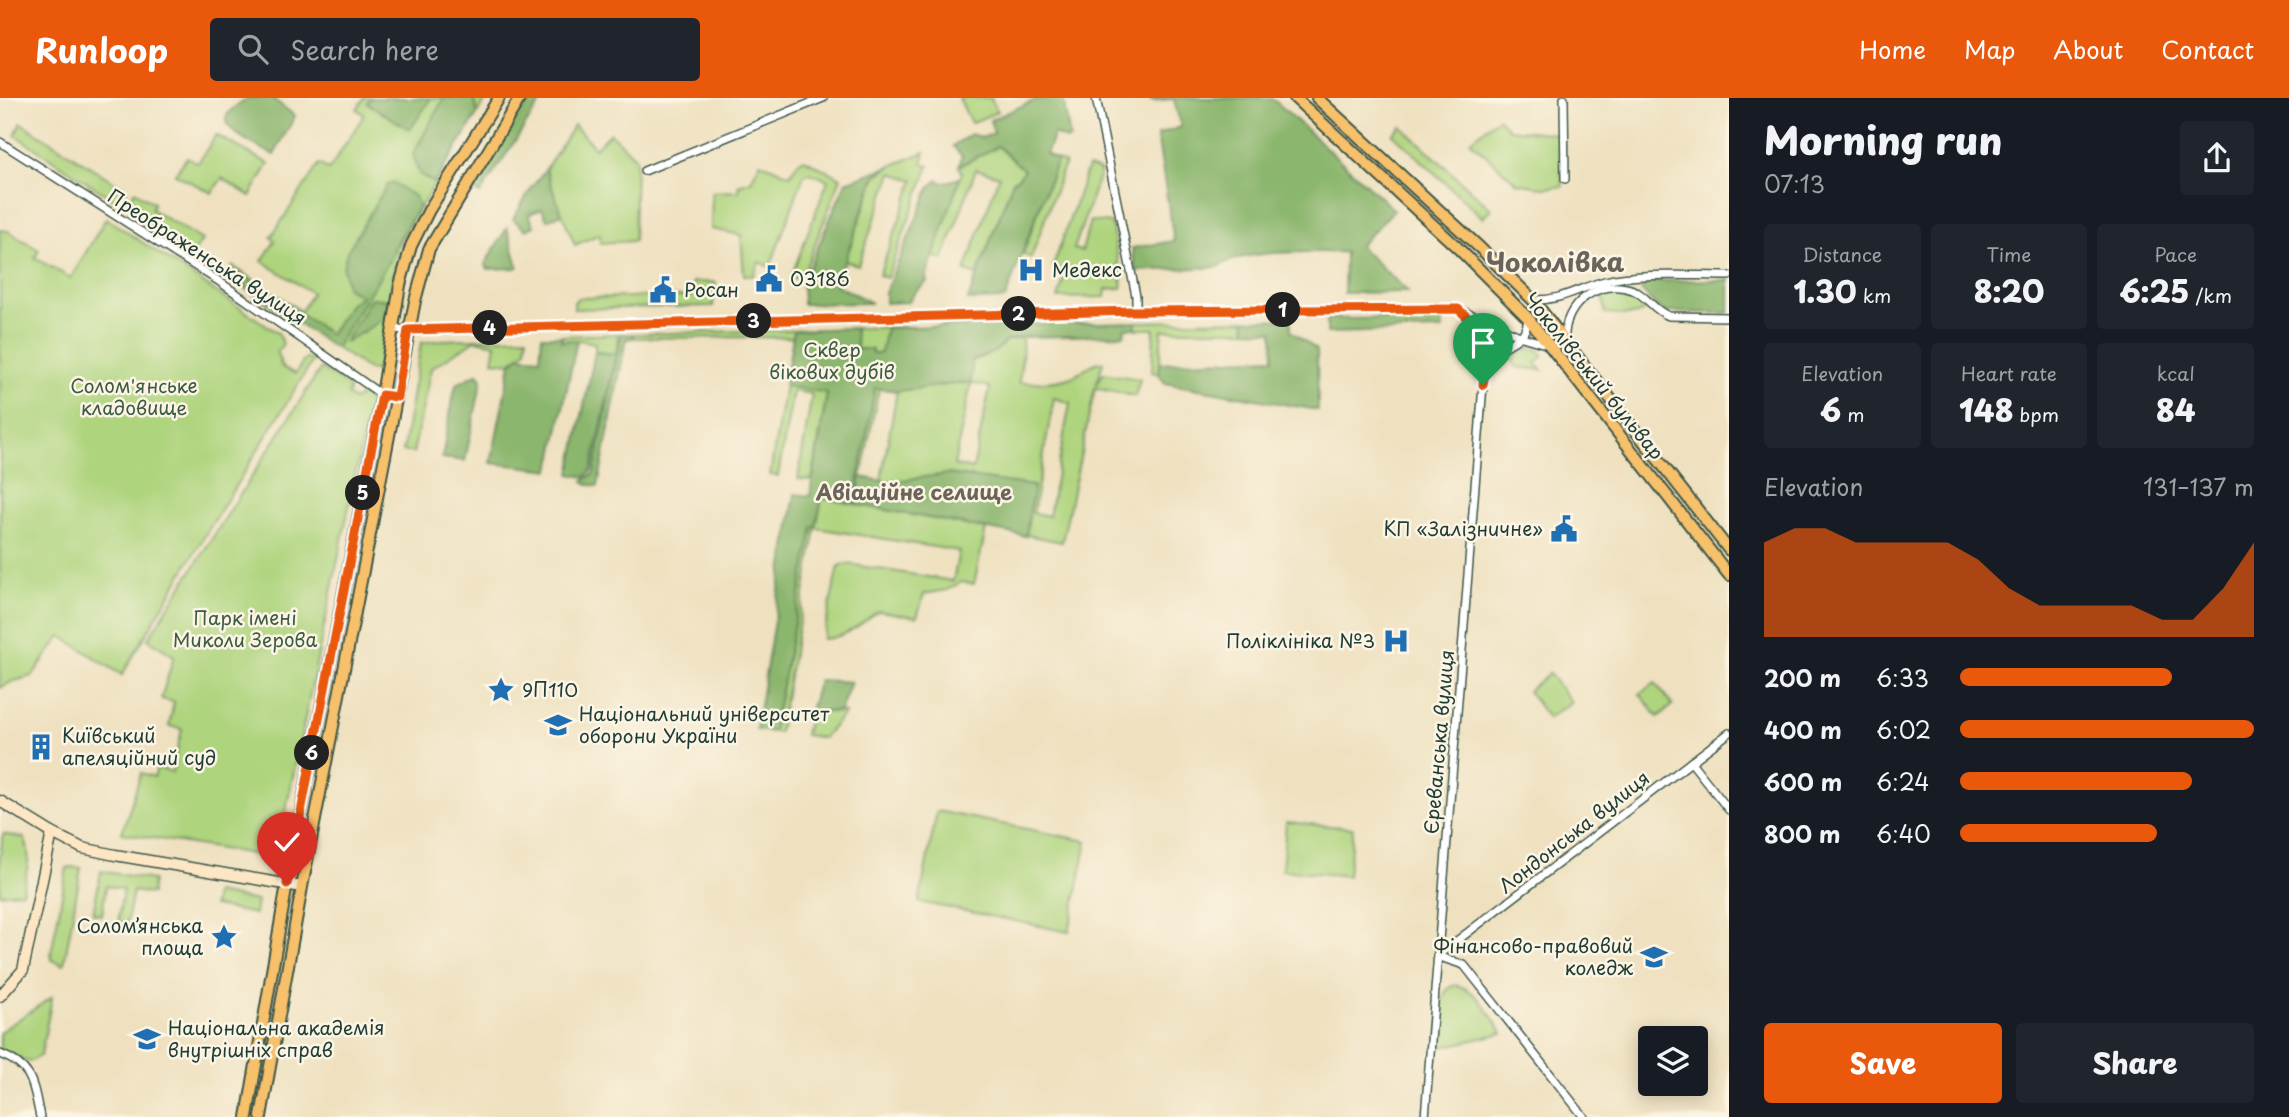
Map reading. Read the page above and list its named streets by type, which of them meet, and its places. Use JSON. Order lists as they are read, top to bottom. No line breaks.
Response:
{"streets":{"main road":["Чоколівський бульвар"],"street":["Преображенська вулиця","Єреванська вулиця","Лондонська вулиця"]},"crossings":[["Єреванська вулиця","Лондонська вулиця"]],"districts":["Чоколівка","Авіаційне селище"],"parks":["Сквер вікових дубів","Солом'янське кладовище","Парк імені Миколи Зерова"],"places":{"hospital":["Медекс","Поліклініка №3"],"public building":["03186","Росан","КП «Залізничне»"],"place":["9П110","Соломʼянська площа"],"school or university":["Національний університет оборони України","Фінансово-правовий коледж","Національна академія внутрішніх справ"],"building":["Київський апеляційний суд"]},"page":{"header":"Runloop","search":"Search here","nav":["Home","Map","About","Contact"],"heading":["Morning run","07:13"],"stats":[["Distance","1.30 km"],["Time","8:20"],["Pace","6:25 /km"],["Elevation","6 m"],["Heart rate","148 bpm"],["kcal","84"]],"pins":["1","2","3","4","5","6"],"chart":["Elevation","131–137 m"],"list":[{"name":"200 m","note":"6:33"},{"name":"400 m","note":"6:02"},{"name":"600 m","note":"6:24"},{"name":"800 m","note":"6:40"}],"buttons":["Save","Share"]}}
